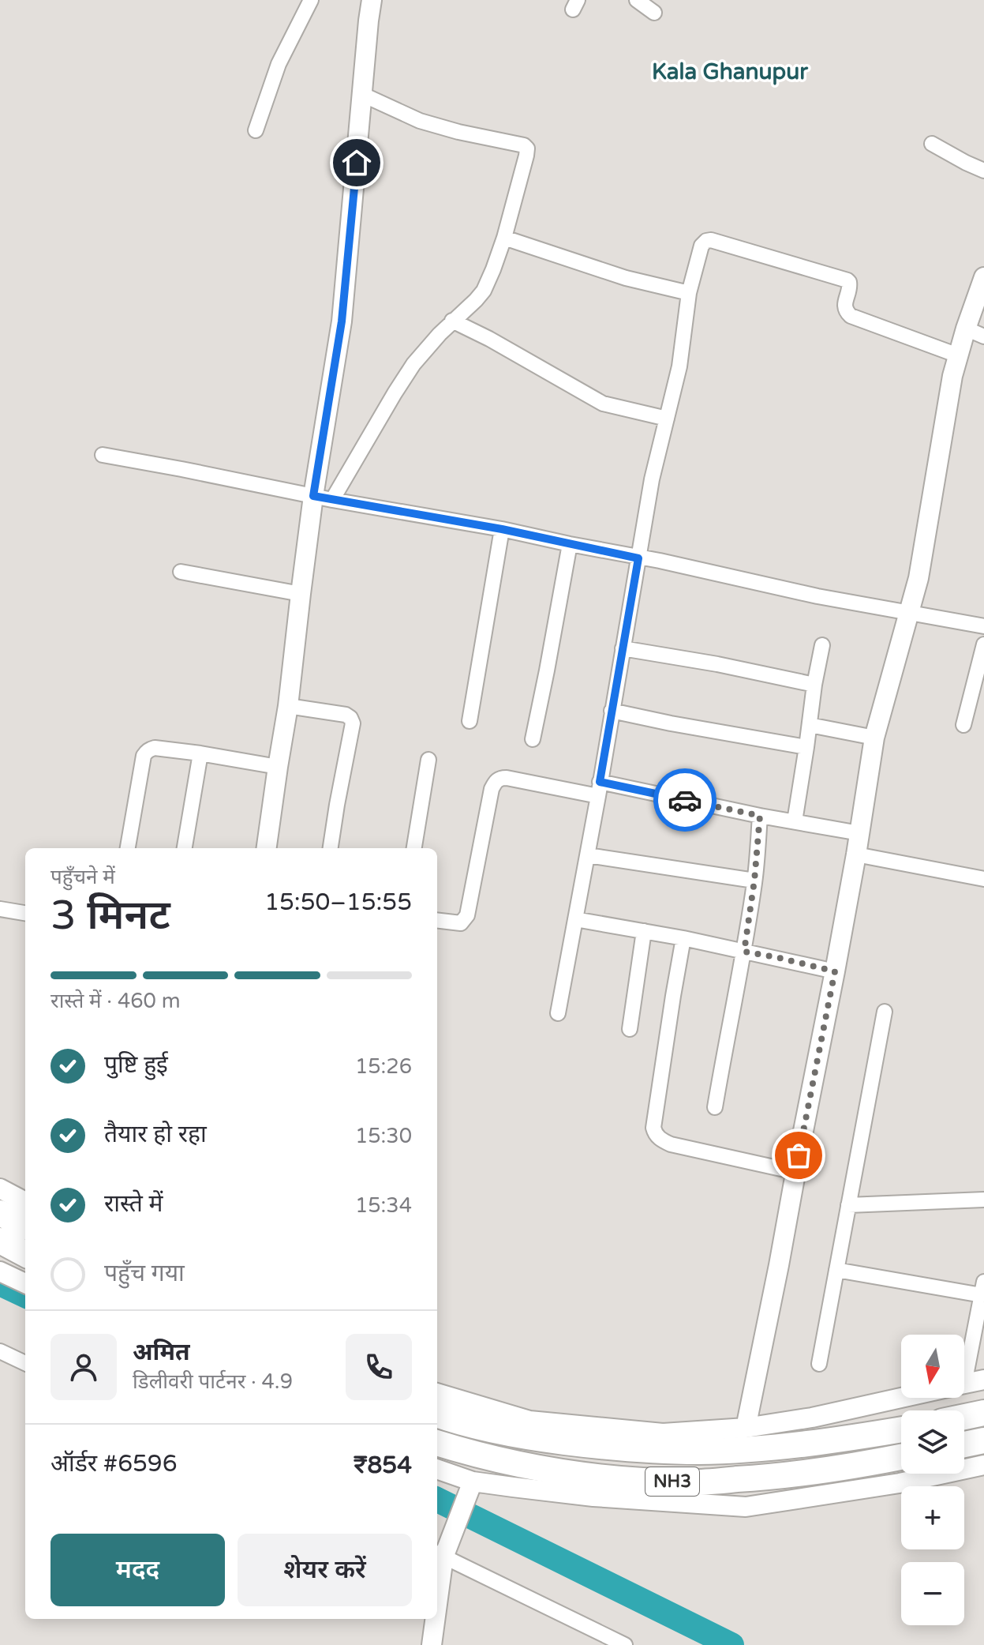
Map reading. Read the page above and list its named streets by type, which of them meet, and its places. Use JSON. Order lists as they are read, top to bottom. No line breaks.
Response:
{"streets":{"highway":["NH3"]},"districts":["Kala Ghanupur"],"north":"bottom","page":{"heading":["3 मिनट","पहुँचने में","15:50–15:55"],"panel":["अमित","डिलीवरी पार्टनर · 4.9","ऑर्डर #6596","₹854"],"bar":"रास्ते में · 460 m","list":[["पुष्टि हुई","15:26"],["तैयार हो रहा","15:30"],["रास्ते में","15:34"],"पहुँच गया"],"map_buttons":["+","−"],"buttons":["मदद","शेयर करें"]}}
